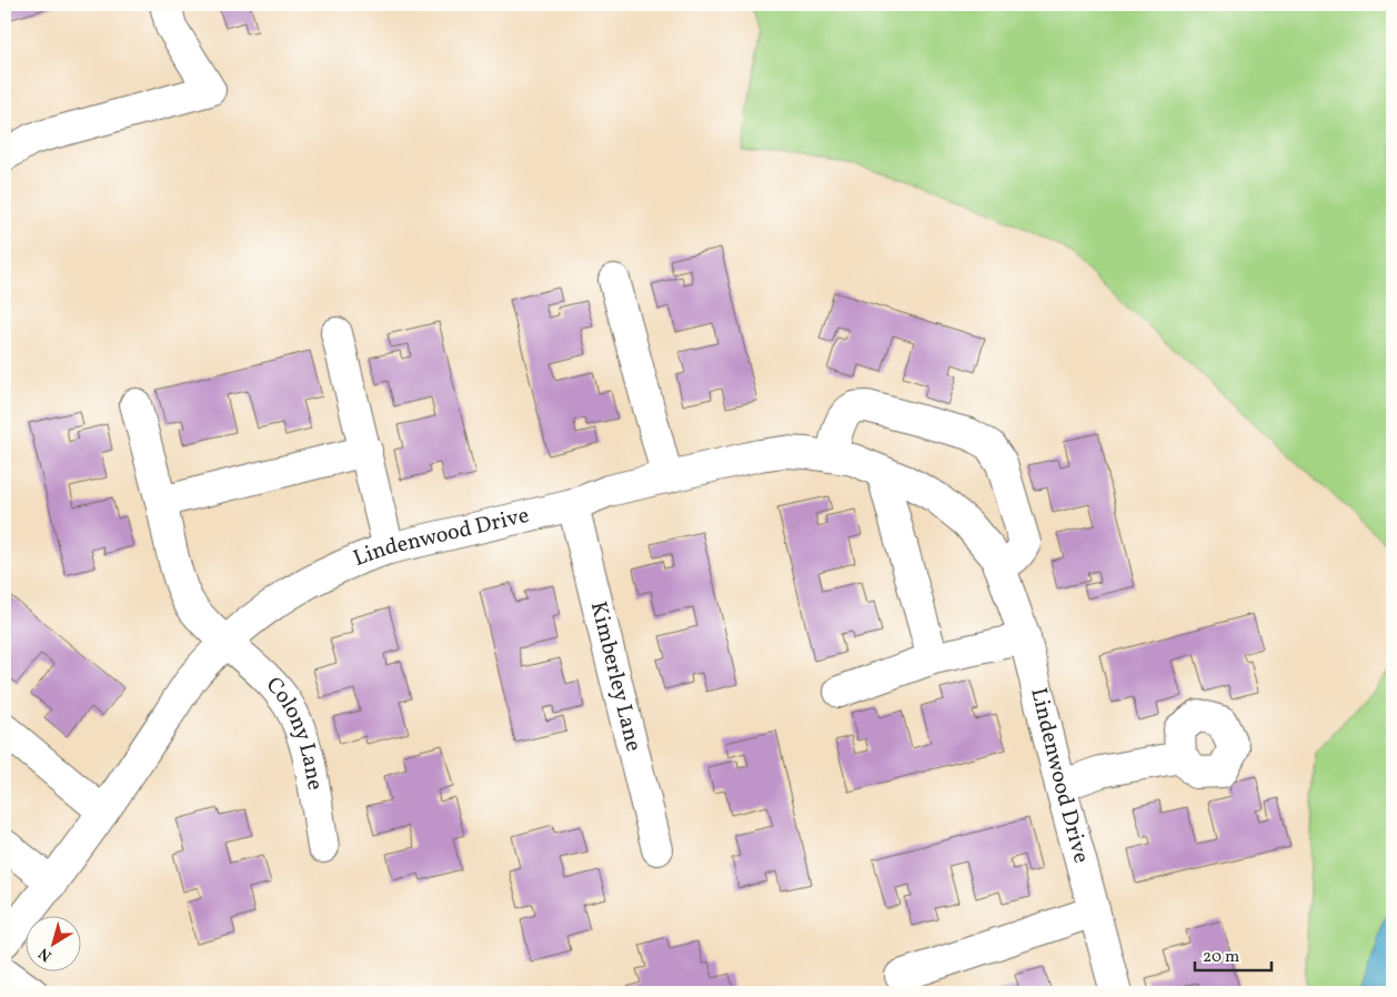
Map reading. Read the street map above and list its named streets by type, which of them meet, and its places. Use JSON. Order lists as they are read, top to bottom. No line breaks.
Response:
{"streets":{"street":["Lindenwood Drive","Kimberley Lane","Colony Lane"]},"crossings":[["Lindenwood Drive","Kimberley Lane"],["Lindenwood Drive","Colony Lane"]],"scale_bar":"20 m","north":"bottom left"}
